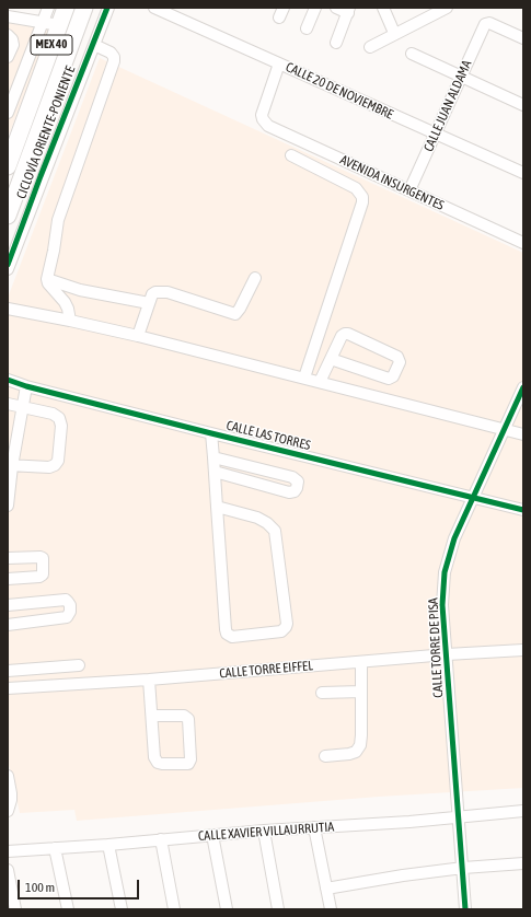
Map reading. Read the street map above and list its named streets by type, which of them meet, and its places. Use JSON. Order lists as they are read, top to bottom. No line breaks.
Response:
{"streets":{"highway":["MEX 40"],"street":["CALLE 20 DE NOVIEMBRE","CALLE JUAN ALDAMA","AVENIDA INSURGENTES","CALLE LAS TORRES","CALLE TORRE DE PISA","CALLE TORRE EIFFEL","CALLE XAVIER VILLAURRUTIA"],"cycle path":["CICLOVÍA ORIENTE-PONIENTE"]},"crossings":[["CALLE 20 DE NOVIEMBRE","CALLE JUAN ALDAMA"],["CALLE 20 DE NOVIEMBRE","AVENIDA INSURGENTES"],["CALLE JUAN ALDAMA","AVENIDA INSURGENTES"],["CALLE LAS TORRES","CALLE TORRE DE PISA"],["CALLE TORRE DE PISA","CALLE TORRE EIFFEL"],["CALLE TORRE DE PISA","CALLE XAVIER VILLAURRUTIA"]],"scale_bar":"100 m"}
